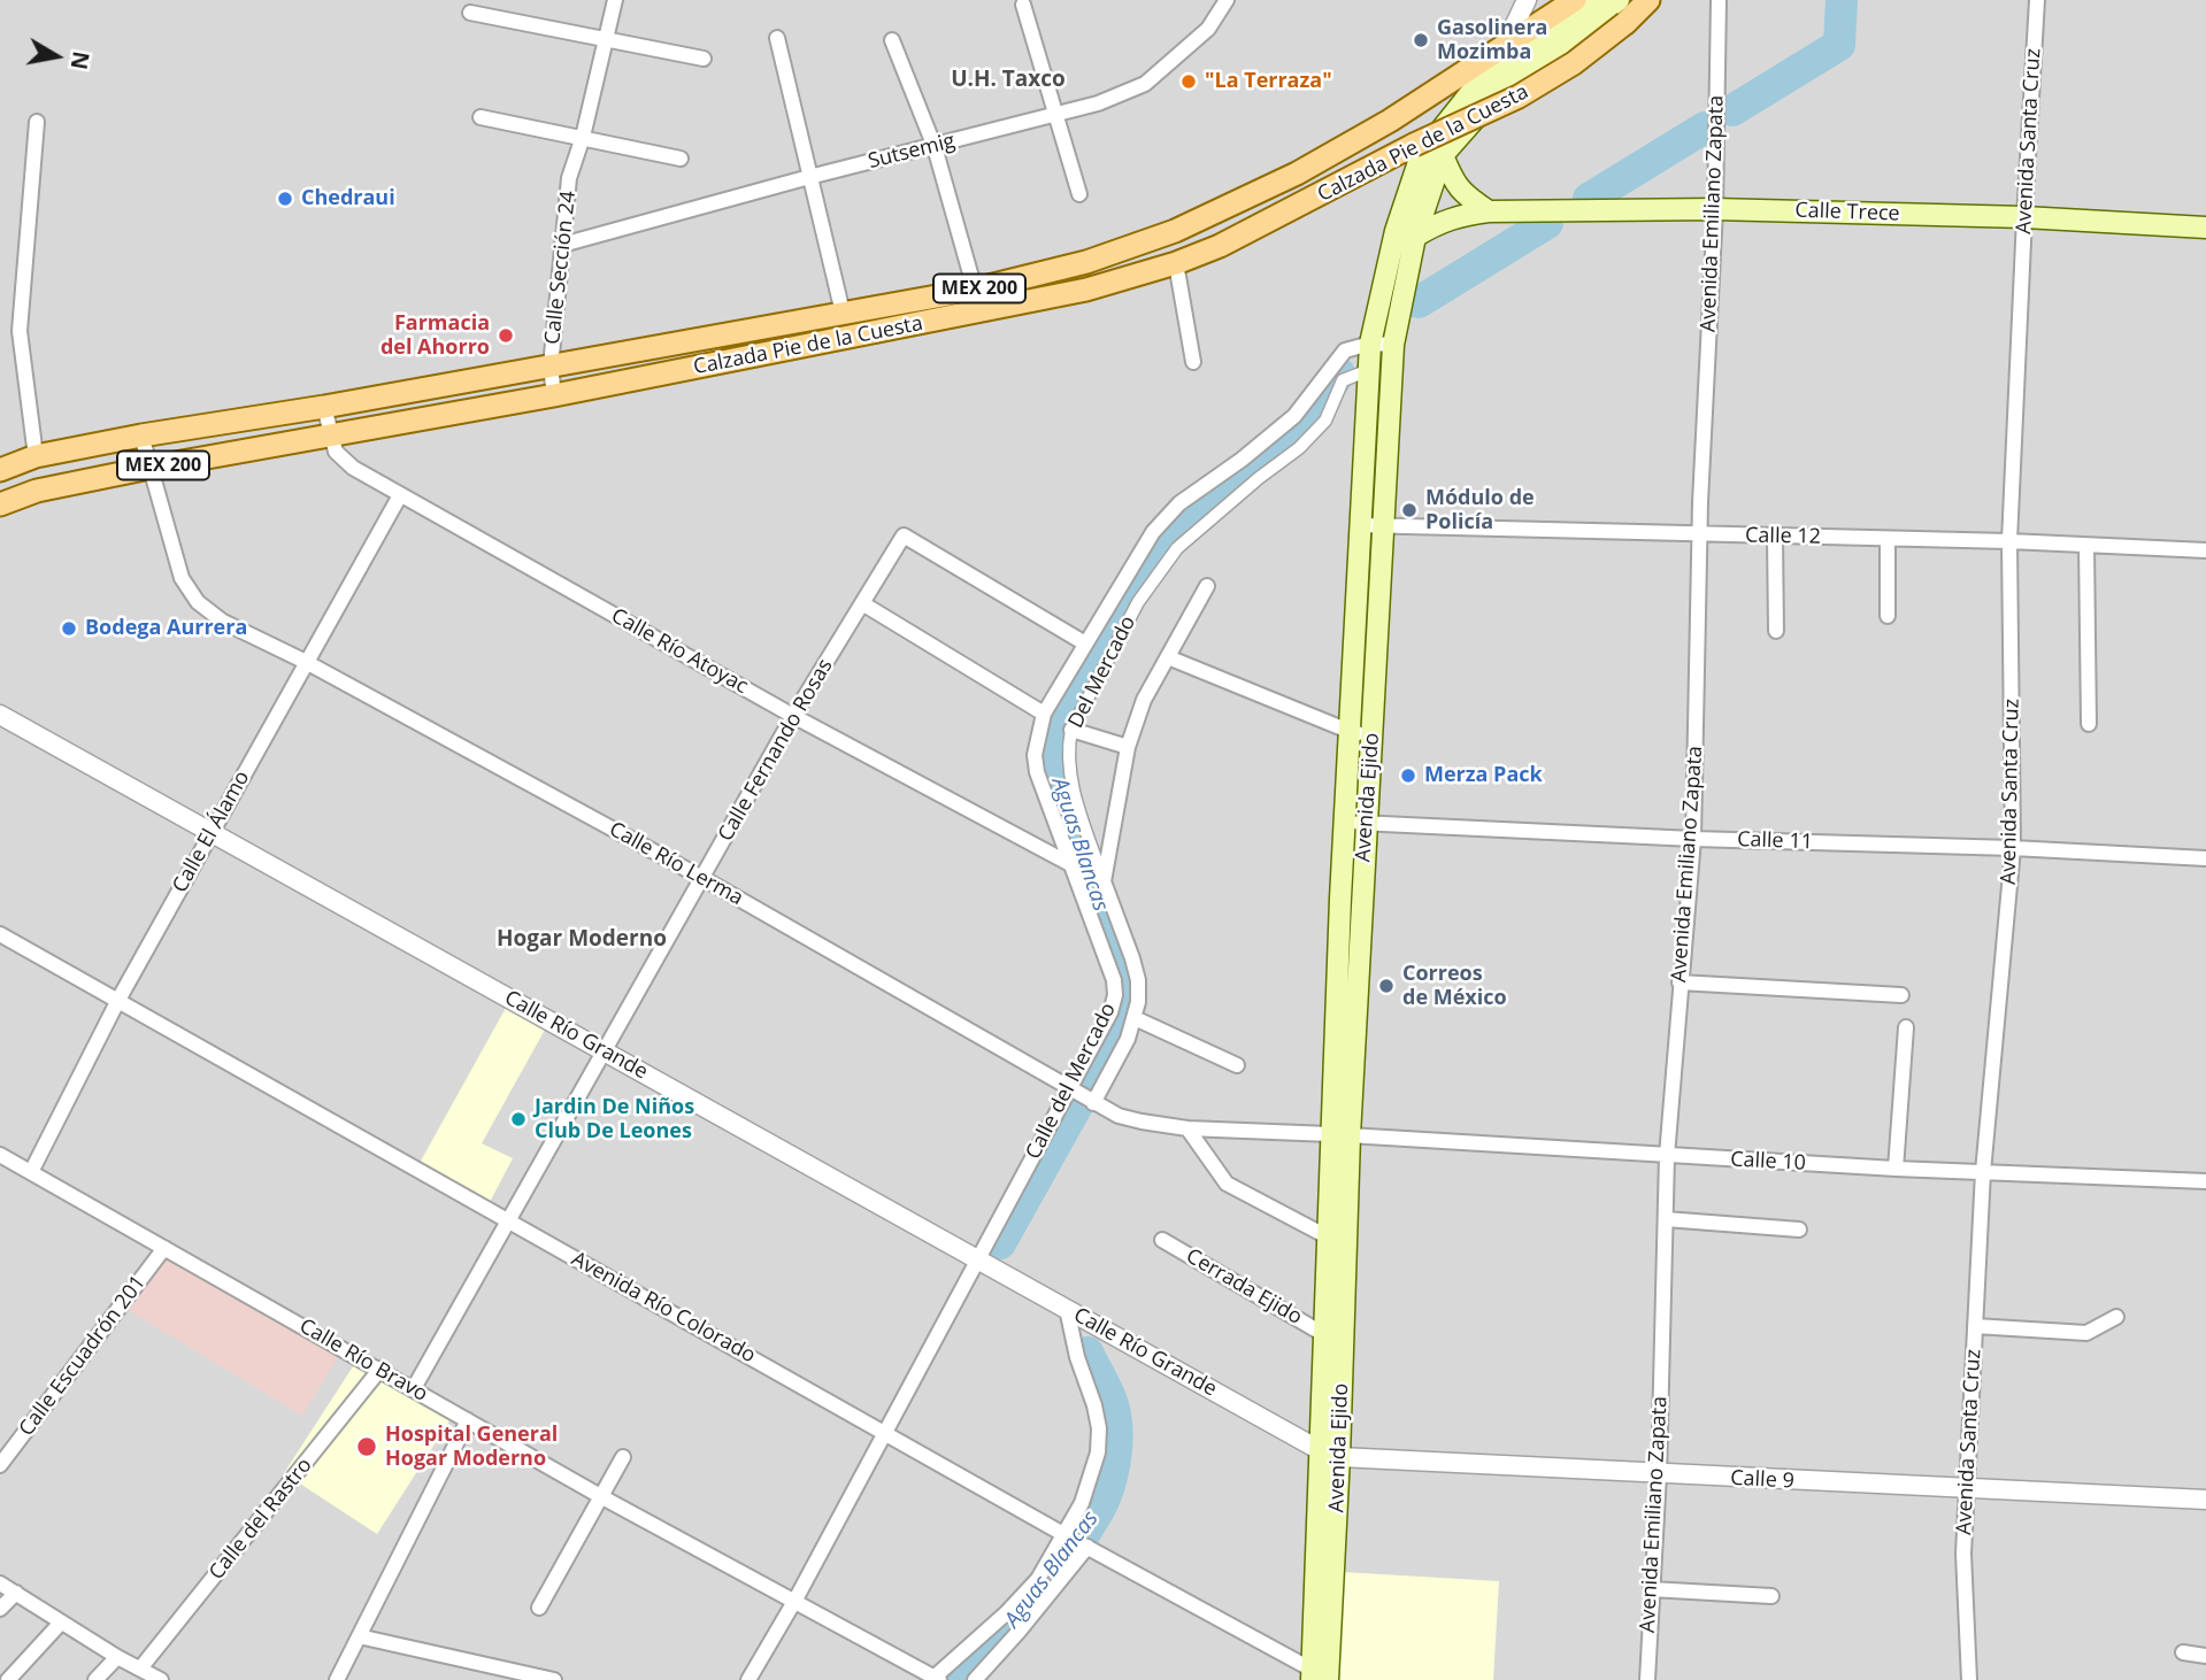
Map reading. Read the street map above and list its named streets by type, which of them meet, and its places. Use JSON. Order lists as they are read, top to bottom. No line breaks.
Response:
{"streets":{"main road":["Calzada Pie de la Cuesta","Calle Trece","MEX 200","Avenida Ejido"],"street":["Avenida Santa Cruz","Sutsemig","Avenida Emiliano Zapata","Calle Sección 24","Calle 12","Calle Río Atoyac","Del Mercado","Calle Fernando Rosas","Calle El Álamo","Calle 11","Calle Río Lerma","Calle Río Grande","Calle del Mercado","Calle 10","Cerrada Ejido","Avenida Río Colorado","Calle Escuadrón 201","Calle Río Bravo","Calle 9","Calle del Rastro"]},"crossings":[["Avenida Santa Cruz","Calle Trece"],["Avenida Santa Cruz","Calle 12"],["Avenida Santa Cruz","Calle 11"],["Avenida Santa Cruz","Calle 10"],["Avenida Santa Cruz","Calle 9"],["Calzada Pie de la Cuesta","Calle Sección 24"],["Calzada Pie de la Cuesta","Calle Río Atoyac"],["Calzada Pie de la Cuesta","Calle Río Lerma"],["Sutsemig","Calle Sección 24"],["Calle Trece","Avenida Emiliano Zapata"],["Calle Trece","Avenida Ejido"],["Avenida Emiliano Zapata","Calle 12"],["Avenida Emiliano Zapata","Calle 11"],["Avenida Emiliano Zapata","Calle 10"],["Avenida Emiliano Zapata","Calle 9"],["Calle 12","Avenida Ejido"],["Calle Río Atoyac","Calle Fernando Rosas"],["Calle Río Atoyac","Calle El Álamo"],["Calle Río Atoyac","Calle del Mercado"],["Del Mercado","Avenida Ejido"],["Del Mercado","Calle Río Lerma"],["Del Mercado","Calle del Mercado"],["Calle Fernando Rosas","Calle Río Lerma"],["Calle Fernando Rosas","Calle Río Grande"],["Calle Fernando Rosas","Calle del Mercado"],["Calle Fernando Rosas","Avenida Río Colorado"],["Calle Fernando Rosas","Calle Río Bravo"],["Avenida Ejido","Calle 11"],["Avenida Ejido","Calle Río Lerma"],["Avenida Ejido","Calle Río Grande"],["Avenida Ejido","Calle del Mercado"],["Avenida Ejido","Calle 10"],["Avenida Ejido","Cerrada Ejido"],["Avenida Ejido","Avenida Río Colorado"],["Avenida Ejido","Calle 9"],["Calle El Álamo","Calle Río Lerma"],["Calle El Álamo","Calle Río Grande"],["Calle El Álamo","Avenida Río Colorado"],["Calle El Álamo","Calle Río Bravo"],["Calle Río Lerma","Calle del Mercado"],["Calle Río Lerma","Calle 10"],["Calle Río Grande","Calle del Mercado"],["Calle Río Grande","Calle 9"],["Calle del Mercado","Avenida Río Colorado"],["Calle del Mercado","Calle Río Bravo"],["Calle Escuadrón 201","Calle Río Bravo"],["Calle Río Bravo","Calle del Rastro"]],"districts":["U.H. Taxco","Hogar Moderno"],"water":["Aguas Blancas"],"places":["Gasolinera Mozimba","\"La Terraza\"","Chedraui","Farmacia del Ahorro","Módulo de Policía","Bodega Aurrera","Merza Pack","Correos de México","Jardin De Niños Club De Leones","Hospital General Hogar Moderno"],"north":"right"}
